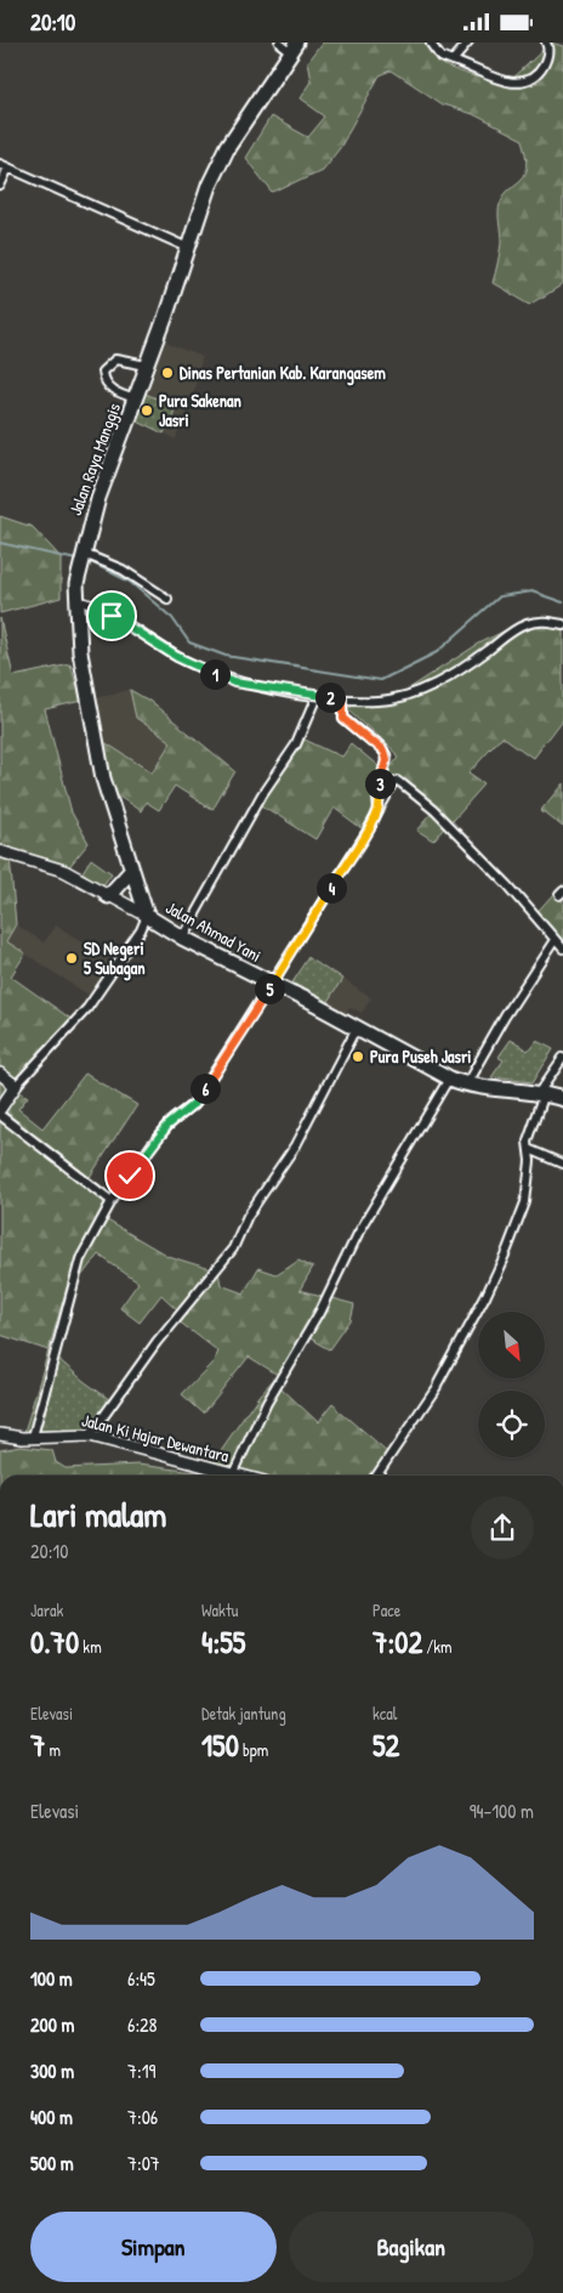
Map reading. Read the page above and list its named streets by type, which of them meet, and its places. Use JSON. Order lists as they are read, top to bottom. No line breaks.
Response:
{"streets":{"highway":["Jalan Raya Manggis","Jalan Ahmad Yani"],"street":["Jalan Ki Hajar Dewantara"]},"crossings":[["Jalan Raya Manggis","Jalan Ahmad Yani"]],"places":["Dinas Pertanian Kab. Karangasem","Pura Sakenan Jasri","SD Negeri 5 Subagan","Pura Puseh Jasri"],"north":"bottom right","page":{"status":"20:10","pins":["1","2","3","4","5","6"],"heading":["Lari malam","20:10"],"stats":[["Jarak","0.70 km"],["Waktu","4:55"],["Pace","7:02 /km"],["Elevasi","7 m"],["Detak jantung","150 bpm"],["kcal","52"]],"chart":["Elevasi","94–100 m"],"list":[{"name":"100 m","note":"6:45"},{"name":"200 m","note":"6:28"},{"name":"300 m","note":"7:19"},{"name":"400 m","note":"7:06"},{"name":"500 m","note":"7:07"}],"buttons":["Simpan","Bagikan"]}}
